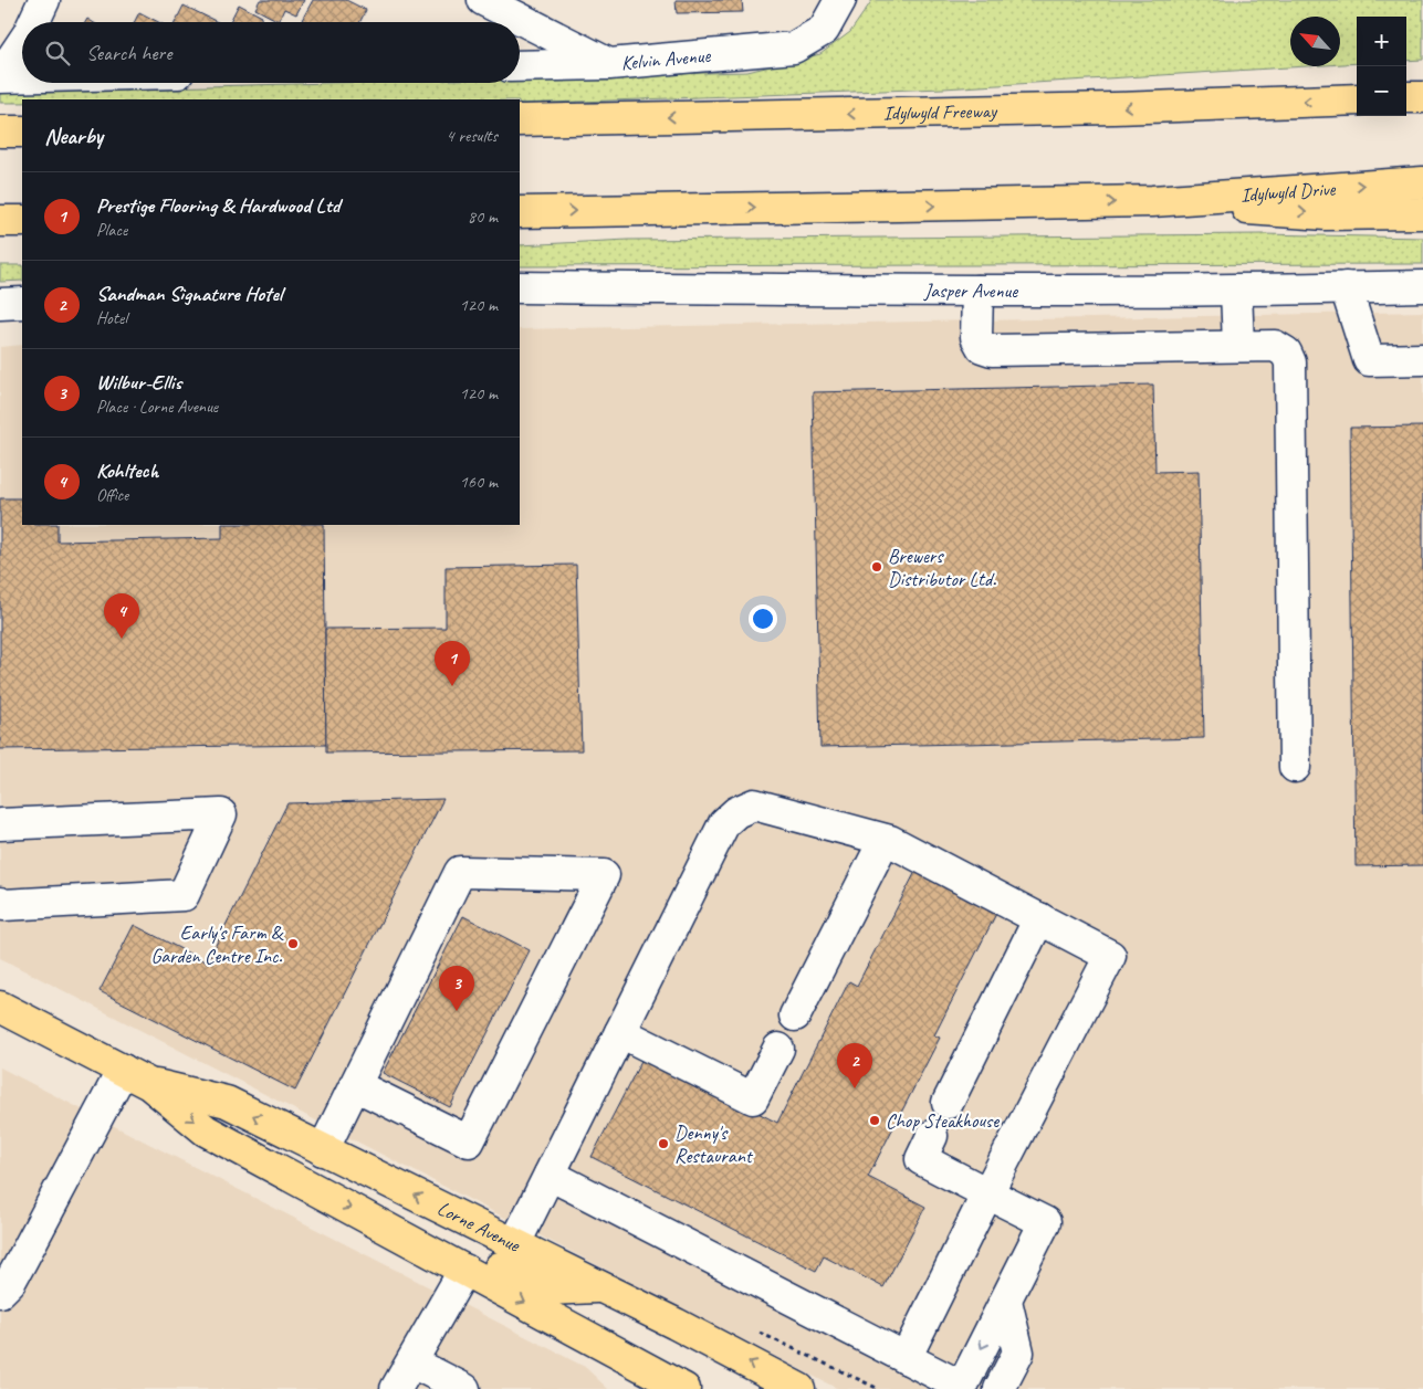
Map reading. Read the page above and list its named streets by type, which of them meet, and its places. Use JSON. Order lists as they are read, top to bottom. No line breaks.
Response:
{"streets":{"main road":["Idylwyld Freeway","Idylwyld Drive","Lorne Avenue"],"street":["Kelvin Avenue","Jasper Avenue"]},"places":["Brewers Distributor Ltd.","Early's Farm & Garden Centre Inc.","Chop Steakhouse","Denny's Restaurant"],"north":"top left","page":{"map_buttons":["+","−"],"search":"Search here","heading":["Nearby","4 results"],"list":[{"mark":"1","name":"Prestige Flooring & Hardwood Ltd","note":"Place","value":"80 m"},{"mark":"2","name":"Sandman Signature Hotel","note":"Hotel","value":"120 m"},{"mark":"3","name":"Wilbur-Ellis","note":"Place · Lorne Avenue","value":"120 m"},{"mark":"4","name":"Kohltech","note":"Office","value":"160 m"}],"pins":["4","1","3","2"]}}
